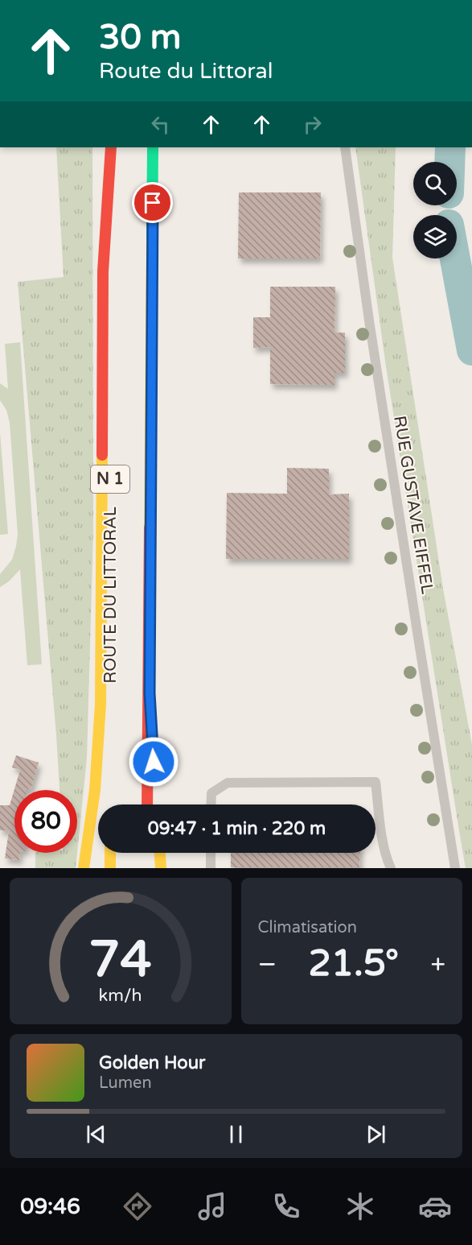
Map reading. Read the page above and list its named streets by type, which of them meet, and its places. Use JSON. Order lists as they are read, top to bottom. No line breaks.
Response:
{"streets":{"highway":["N 1","ROUTE DU LITTORAL"],"lane":["RUE GUSTAVE EIFFEL"]},"page":{"turn":["30 m","Route du Littoral"],"limit":"80","trip":"09:47 · 1 min · 220 m","tile":"Climatisation","heat":["−","21.5°","+"],"song":["Golden Hour","Lumen"],"tabs":"09:46","gauge":["74","km/h"]}}
